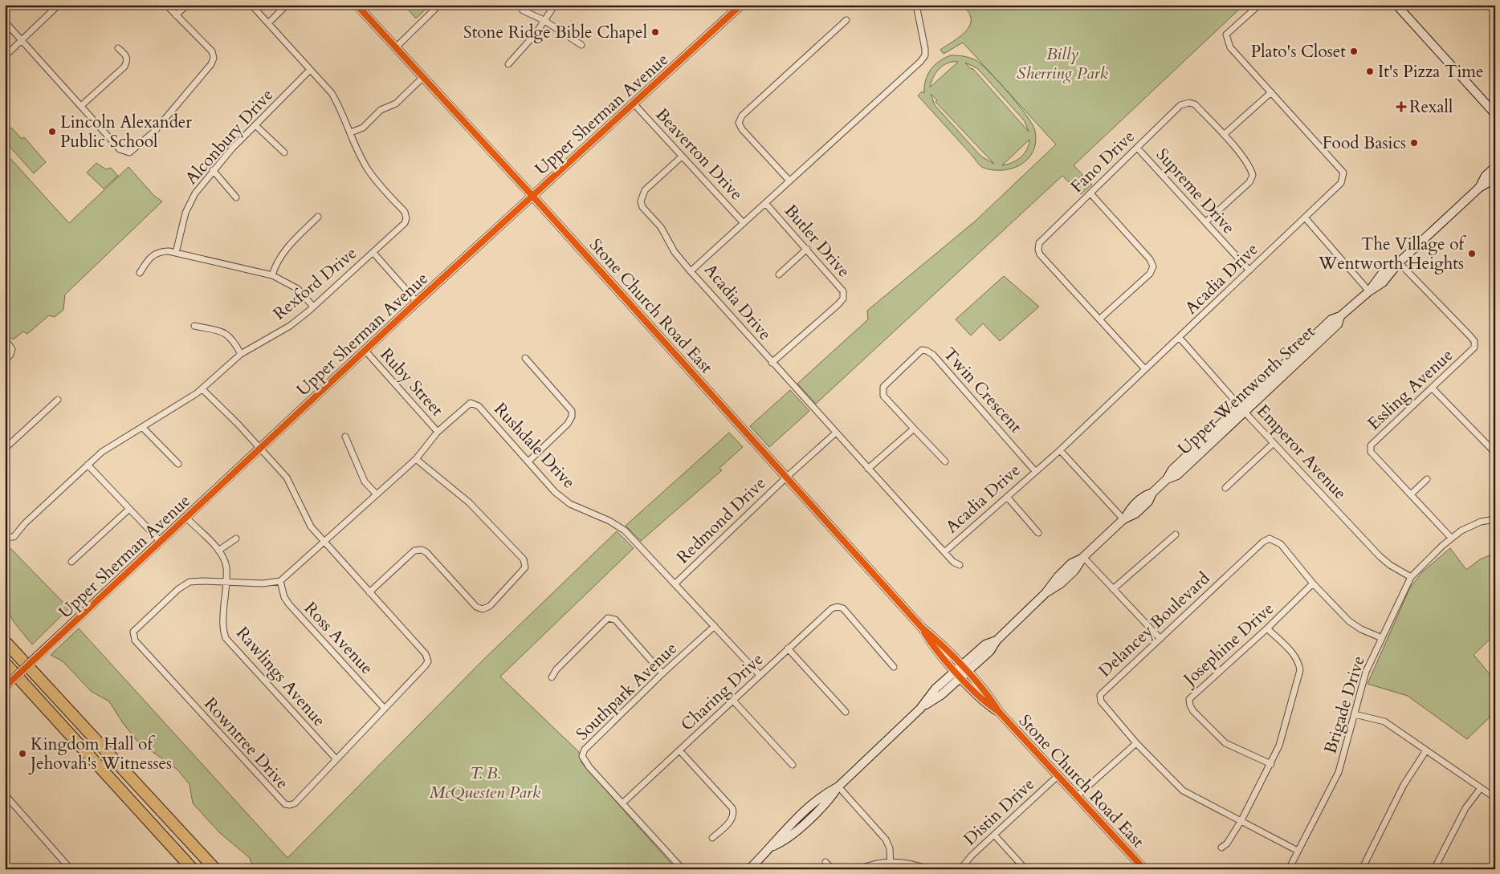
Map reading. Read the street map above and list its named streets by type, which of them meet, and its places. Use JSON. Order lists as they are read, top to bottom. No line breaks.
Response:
{"streets":{"main road":["Upper Sherman Avenue","Stone Church Road East","Upper Wentworth Street"],"street":["Alconbury Drive","Beaverton Drive","Fano Drive","Supreme Drive","Butler Drive","Acadia Drive","Rexford Drive","Ruby Street","Essling Avenue","Twin Crescent","Rushdale Drive","Emperor Avenue","Redmond Drive","Delancey Boulevard","Ross Avenue","Josephine Drive","Rawlings Avenue","Southpark Avenue","Charing Drive","Brigade Drive","Rowntree Drive","Distin Drive"]},"crossings":[["Upper Sherman Avenue","Beaverton Drive"],["Upper Sherman Avenue","Stone Church Road East"],["Upper Sherman Avenue","Ruby Street"],["Upper Sherman Avenue","Rowntree Drive"],["Alconbury Drive","Rexford Drive"],["Beaverton Drive","Acadia Drive"],["Fano Drive","Supreme Drive"],["Fano Drive","Acadia Drive"],["Supreme Drive","Acadia Drive"],["Butler Drive","Acadia Drive"],["Acadia Drive","Twin Crescent"],["Acadia Drive","Emperor Avenue"],["Acadia Drive","Redmond Drive"],["Rexford Drive","Rowntree Drive"],["Stone Church Road East","Upper Wentworth Street"],["Stone Church Road East","Redmond Drive"],["Stone Church Road East","Distin Drive"],["Ruby Street","Rushdale Drive"],["Essling Avenue","Upper Wentworth Street"],["Essling Avenue","Brigade Drive"],["Upper Wentworth Street","Emperor Avenue"],["Rushdale Drive","Redmond Drive"],["Rushdale Drive","Southpark Avenue"],["Rushdale Drive","Charing Drive"],["Rushdale Drive","Rowntree Drive"],["Emperor Avenue","Brigade Drive"],["Delancey Boulevard","Josephine Drive"],["Delancey Boulevard","Brigade Drive"],["Ross Avenue","Rowntree Drive"],["Rawlings Avenue","Rowntree Drive"],["Southpark Avenue","Charing Drive"]],"parks":["Billy Sherring Park","T. B. McQuesten Park"],"places":{"other":["Stone Ridge Bible Chapel","Plato's Closet","It's Pizza Time","Lincoln Alexander Public School","Food Basics","The Village of Wentworth Heights","Kingdom Hall of Jehovah's Witnesses"],"health":["Rexall"]}}
